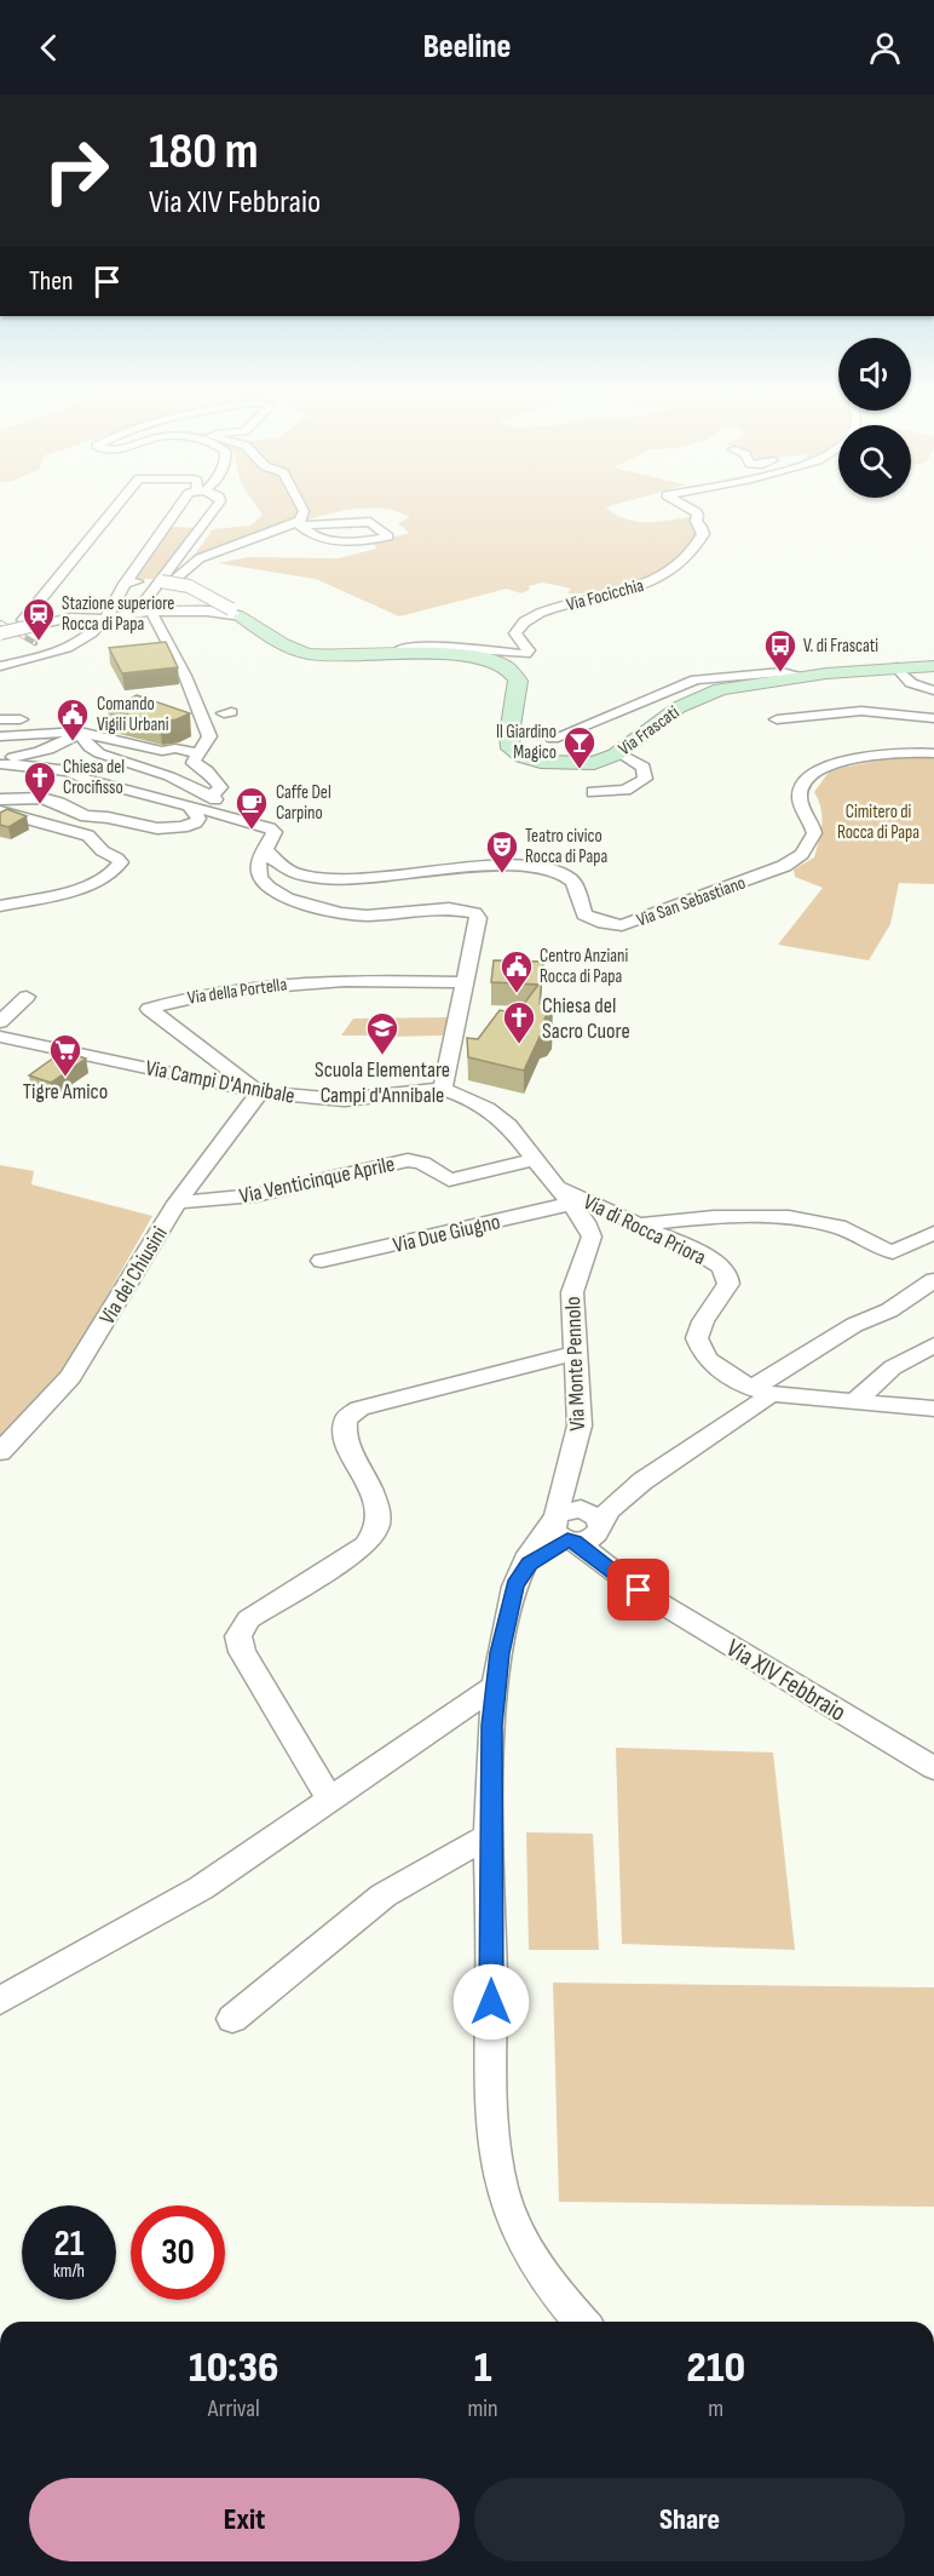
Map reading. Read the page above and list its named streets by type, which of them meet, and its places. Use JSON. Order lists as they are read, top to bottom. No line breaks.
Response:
{"streets":{"main road":["Via Frascati"],"street":["Via Focicchia","Via San Sebastiano","Via della Portella","Via Campi D'Annibale","Via Venticinque Aprile","Via di Rocca Priora","Via Due Giugno","Via dei Chiusini","Via Monte Pennolo","Via XIV Febbraio"]},"crossings":[["Via della Portella","Via Campi D'Annibale"],["Via della Portella","Via dei Chiusini"],["Via Campi D'Annibale","Via di Rocca Priora"],["Via Campi D'Annibale","Via dei Chiusini"],["Via Venticinque Aprile","Via di Rocca Priora"],["Via Venticinque Aprile","Via dei Chiusini"],["Via di Rocca Priora","Via Due Giugno"],["Via di Rocca Priora","Via Monte Pennolo"],["Via Due Giugno","Via Monte Pennolo"],["Via Monte Pennolo","Via XIV Febbraio"]],"parks":["Cimitero di Rocca di Papa"],"places":{"station":["Stazione superiore Rocca di Papa"],"bus stop":["V. di Frascati"],"public building":["Comando Vigili Urbani","Centro Anziani Rocca di Papa"],"bar":["Il Giardino Magico"],"church":["Chiesa del Crocifisso","Chiesa del Sacro Cuore"],"cafe":["Caffe Del Carpino"],"theatre":["Teatro civico Rocca di Papa"],"school or university":["Scuola Elementare Campi d'Annibale"],"supermarket":["Tigre Amico"]},"page":{"header":"Beeline","turn":["180 m","Via XIV Febbraio"],"then":"Then","speed":"21 km/h","limit":"30","eta":["10:36","Arrival","1","min","210","m"],"buttons":["Exit","Share"]}}
